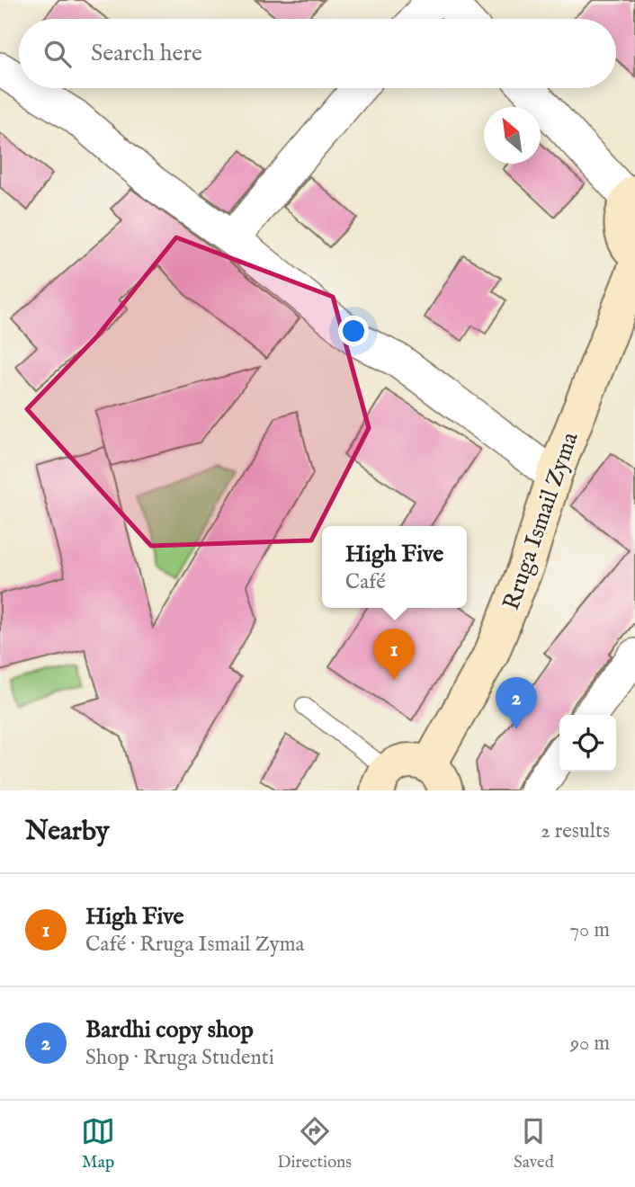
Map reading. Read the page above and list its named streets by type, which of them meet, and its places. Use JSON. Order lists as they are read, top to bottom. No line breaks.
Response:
{"streets":{"main road":["Rruga Ismail Zyma"]},"north":"top left","page":{"search":"Search here","popup":["High Five","Café"],"pins":["1","2"],"heading":["Nearby","2 results"],"list":[{"mark":"1","name":"High Five","note":"Café · Rruga Ismail Zyma","value":"70 m"},{"mark":"2","name":"Bardhi copy shop","note":"Shop · Rruga Studenti","value":"90 m"}],"nav":["Map","Directions","Saved"]}}
